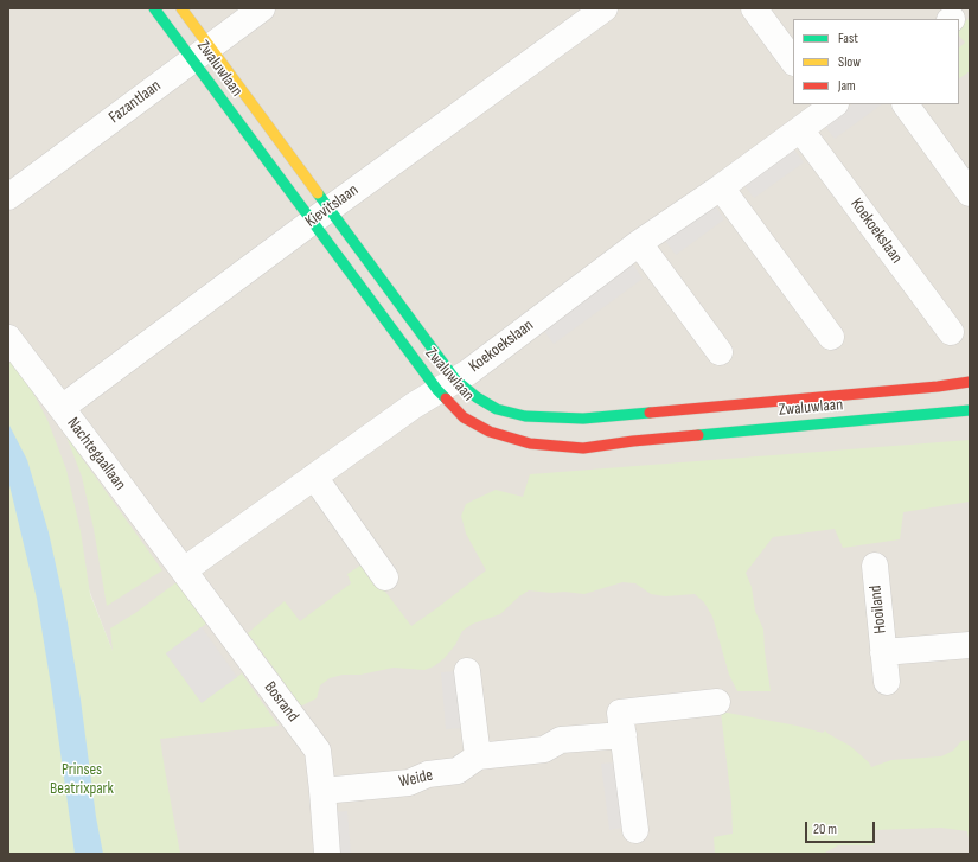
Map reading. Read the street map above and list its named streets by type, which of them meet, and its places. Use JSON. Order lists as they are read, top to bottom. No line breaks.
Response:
{"streets":{"main road":["Zwaluwlaan"],"street":["Fazantlaan","Kievitslaan","Koekoekslaan","Nachtegaallaan","Hooiland","Bosrand","Weide"]},"crossings":[["Zwaluwlaan","Fazantlaan"],["Zwaluwlaan","Kievitslaan"],["Zwaluwlaan","Koekoekslaan"],["Kievitslaan","Nachtegaallaan"],["Koekoekslaan","Nachtegaallaan"],["Koekoekslaan","Bosrand"],["Nachtegaallaan","Bosrand"],["Bosrand","Weide"]],"parks":["Prinses Beatrixpark"],"legend":["Fast","Slow","Jam"],"scale_bar":"20 m"}
